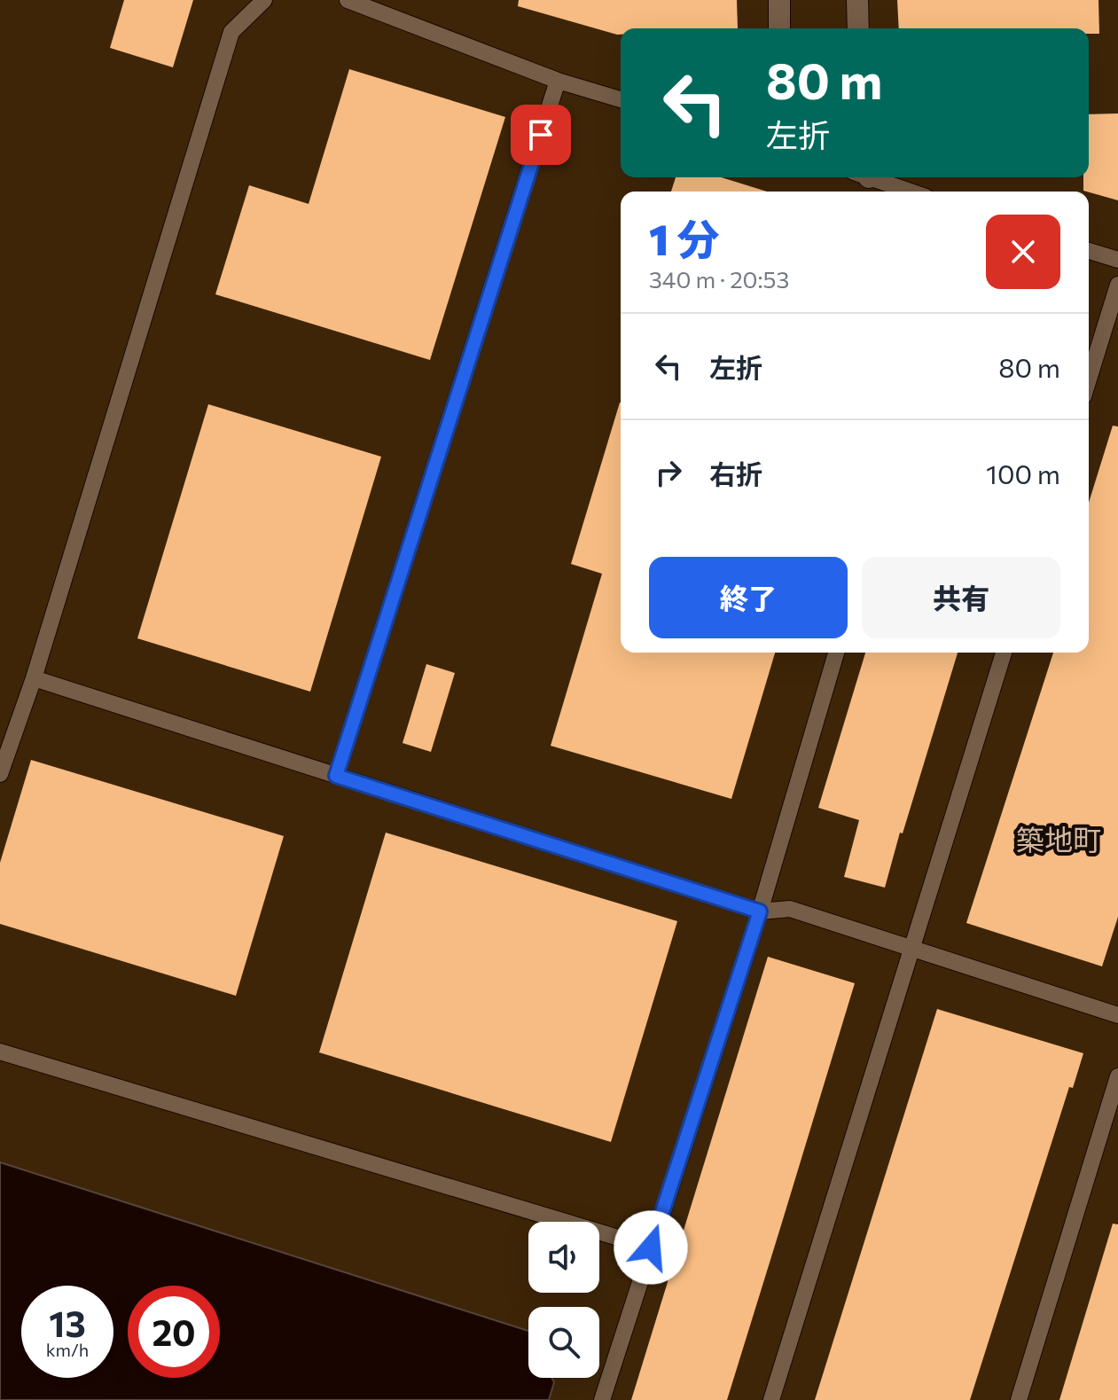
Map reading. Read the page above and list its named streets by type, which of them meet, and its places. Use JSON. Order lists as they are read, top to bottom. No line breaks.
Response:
{"districts":["築地町"],"page":{"turn":["80 m","左折"],"heading":["1 分","340 m · 20:53"],"list":[{"name":"左折","value":"80 m"},{"name":"右折","value":"100 m"}],"buttons":["終了","共有"],"speed":"13 km/h","limit":"20"}}
